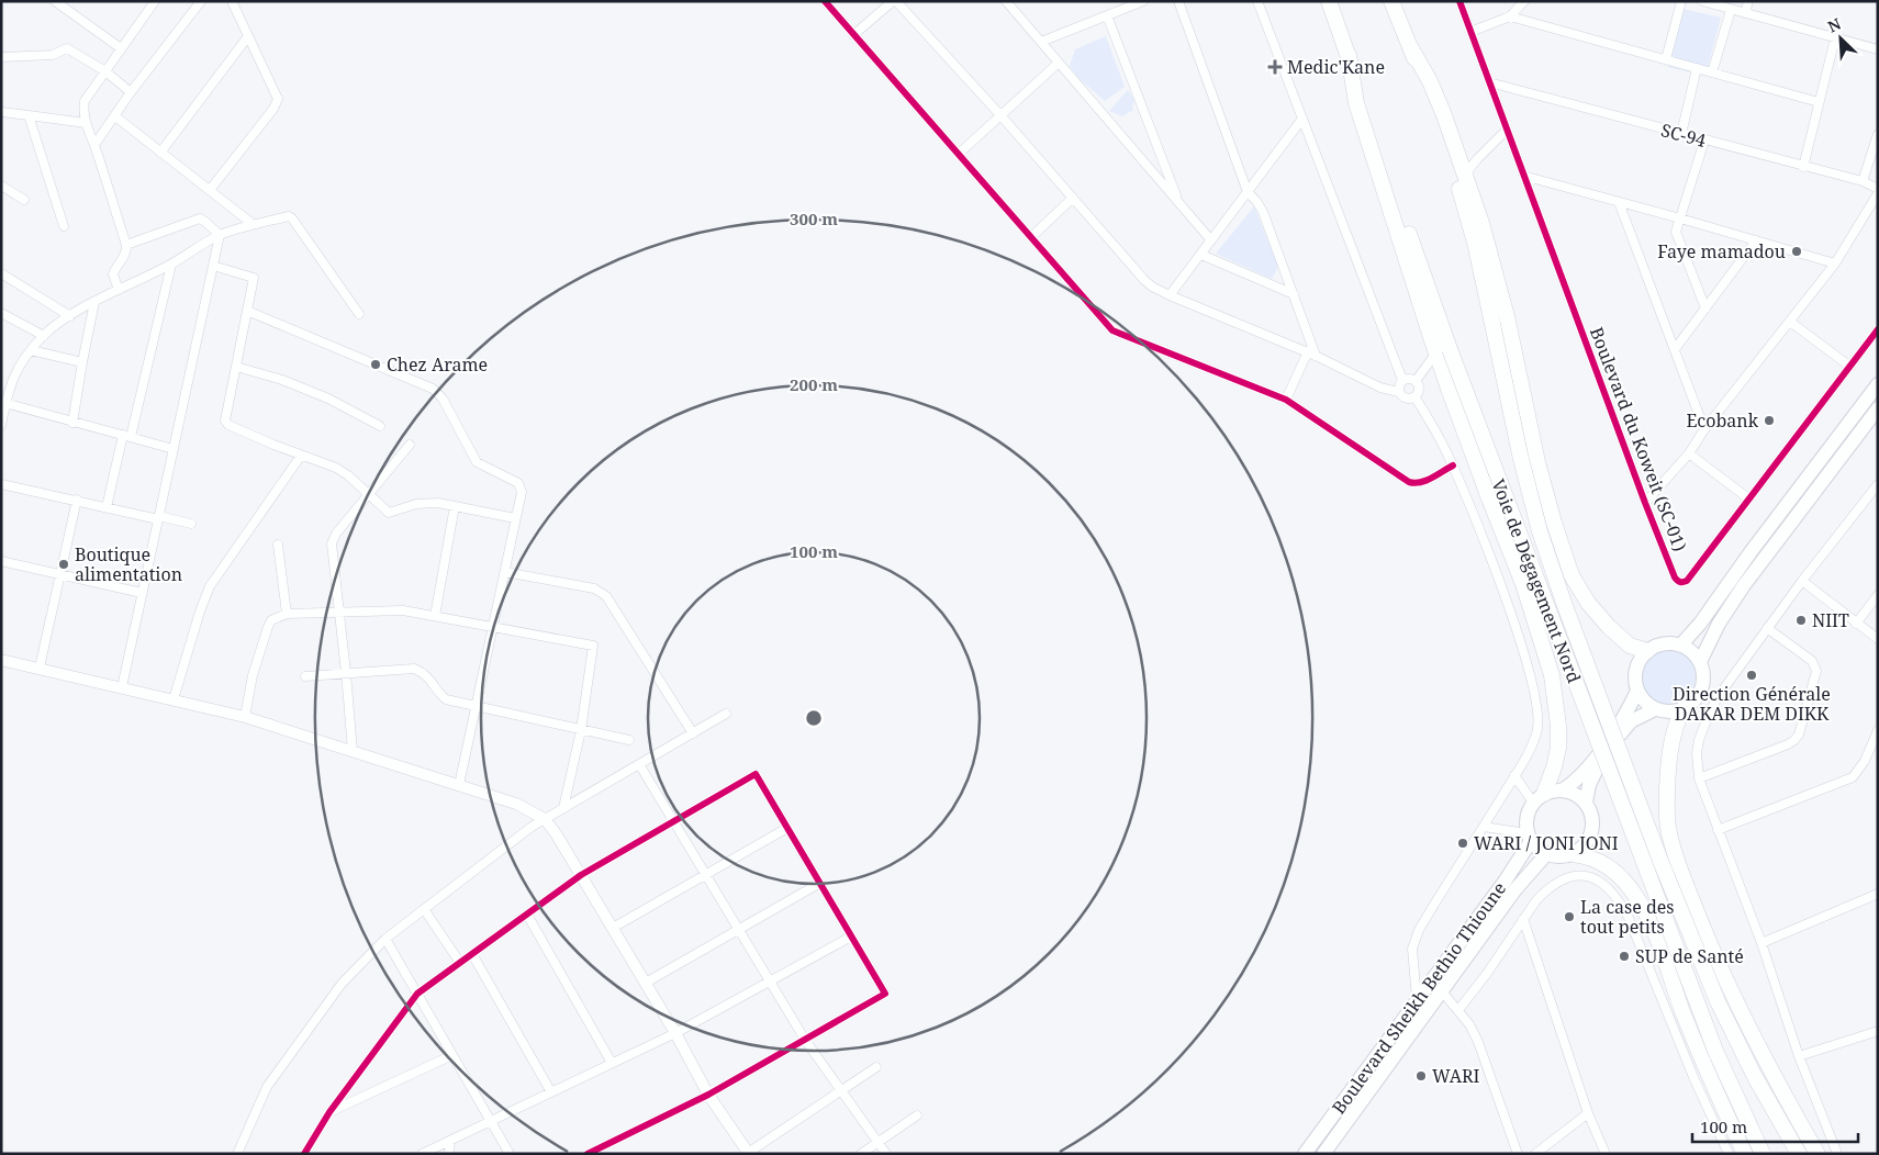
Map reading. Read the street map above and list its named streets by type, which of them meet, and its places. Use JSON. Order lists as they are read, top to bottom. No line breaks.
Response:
{"streets":{"highway":["Voie de Dégagement Nord"],"main road":["Boulevard Sheikh Bethio Thioune"],"street":["SC-94","Boulevard du Koweit (SC-01)"]},"crossings":[["SC-94","Boulevard du Koweit (SC-01)"]],"places":{"health":["Medic'Kane"],"other":["Faye mamadou","Chez Arame","Ecobank","Boutique alimentation","NIIT","Direction Générale DAKAR DEM DIKK","WARI / JONI JONI","La case des tout petits","SUP de Santé","WARI"]},"scale_bar":"100 m","north":"top left","rings":["300 m","200 m","100 m"]}
